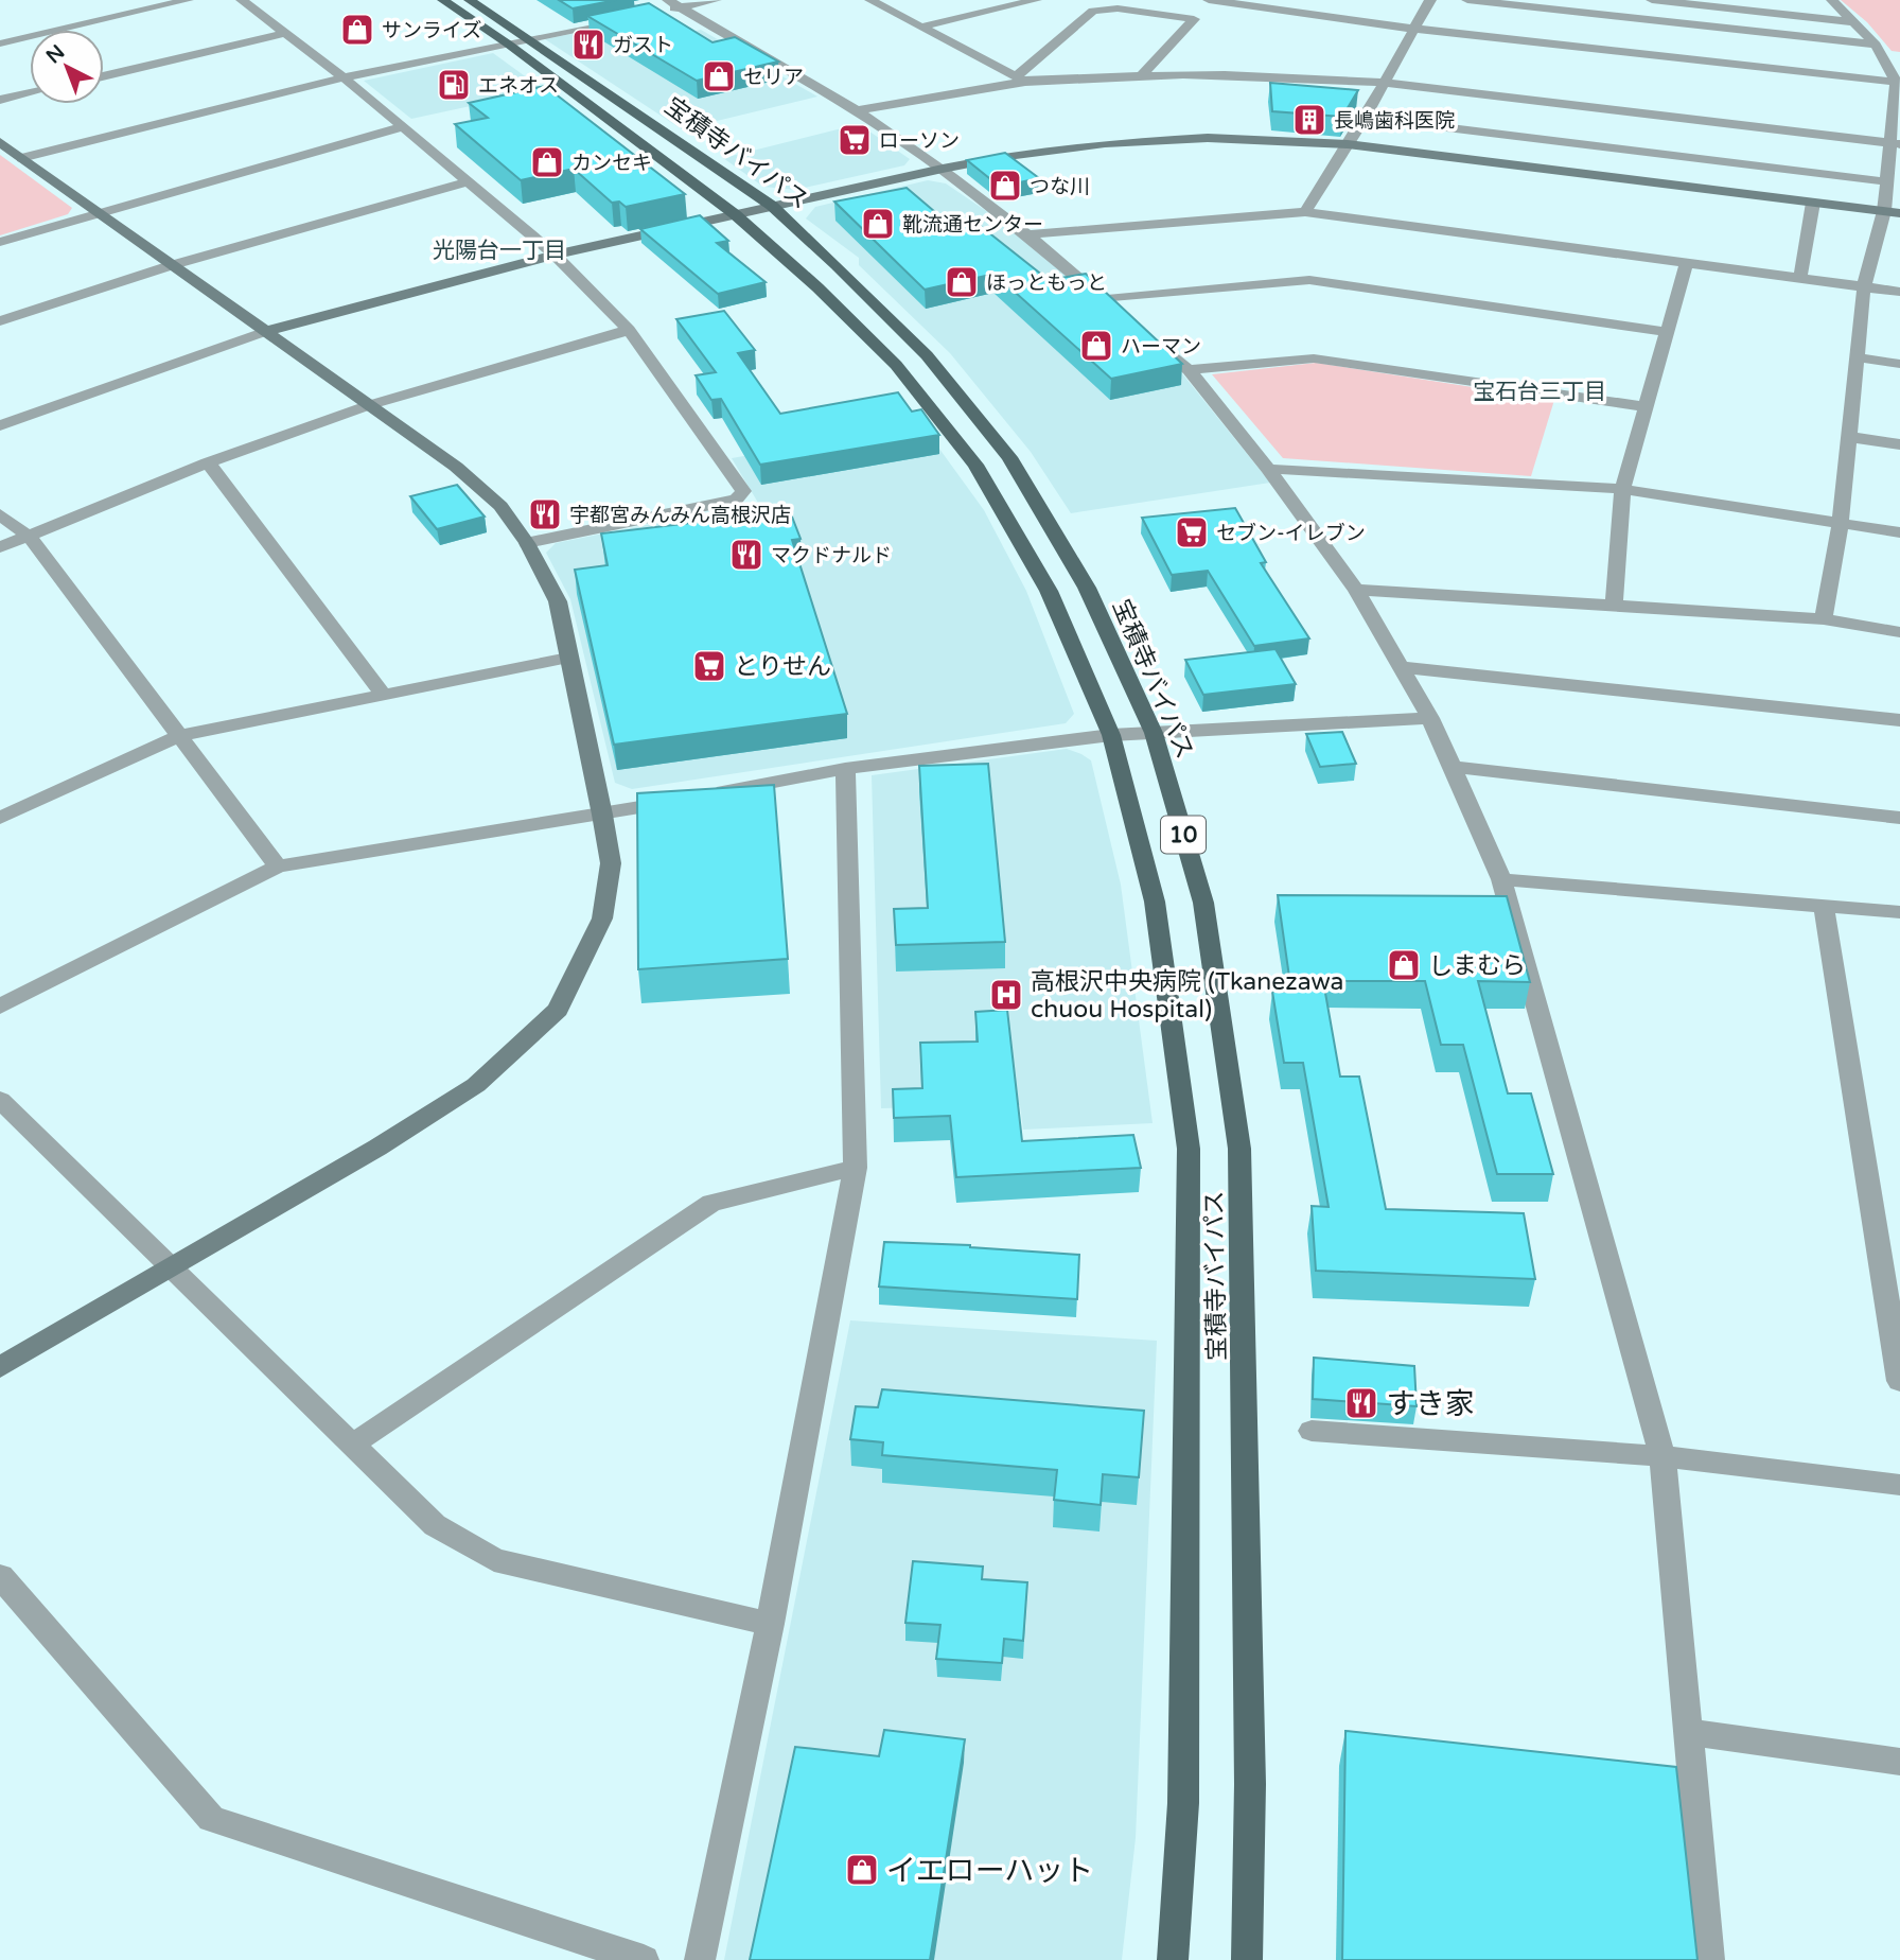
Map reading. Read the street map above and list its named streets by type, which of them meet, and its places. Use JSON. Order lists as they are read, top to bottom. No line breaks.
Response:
{"streets":{"main road":["宝積寺バイパス","10"]},"districts":["光陽台一丁目","宝石台三丁目"],"places":{"shop":["サンライズ","セリア","カンセキ","つな川","靴流通センター","ほっともっと","ハーマン","しまむら","イエローハット"],"restaurant":["ガスト","宇都宮みんみん高根沢店","マクドナルド","すき家"],"fuel station":["エネオス"],"building":["長嶋歯科医院"],"supermarket":["ローソン","セブン-イレブン","とりせん"],"hospital":["高根沢中央病院 (Tkanezawa chuou Hospital)"]},"north":"top left"}
